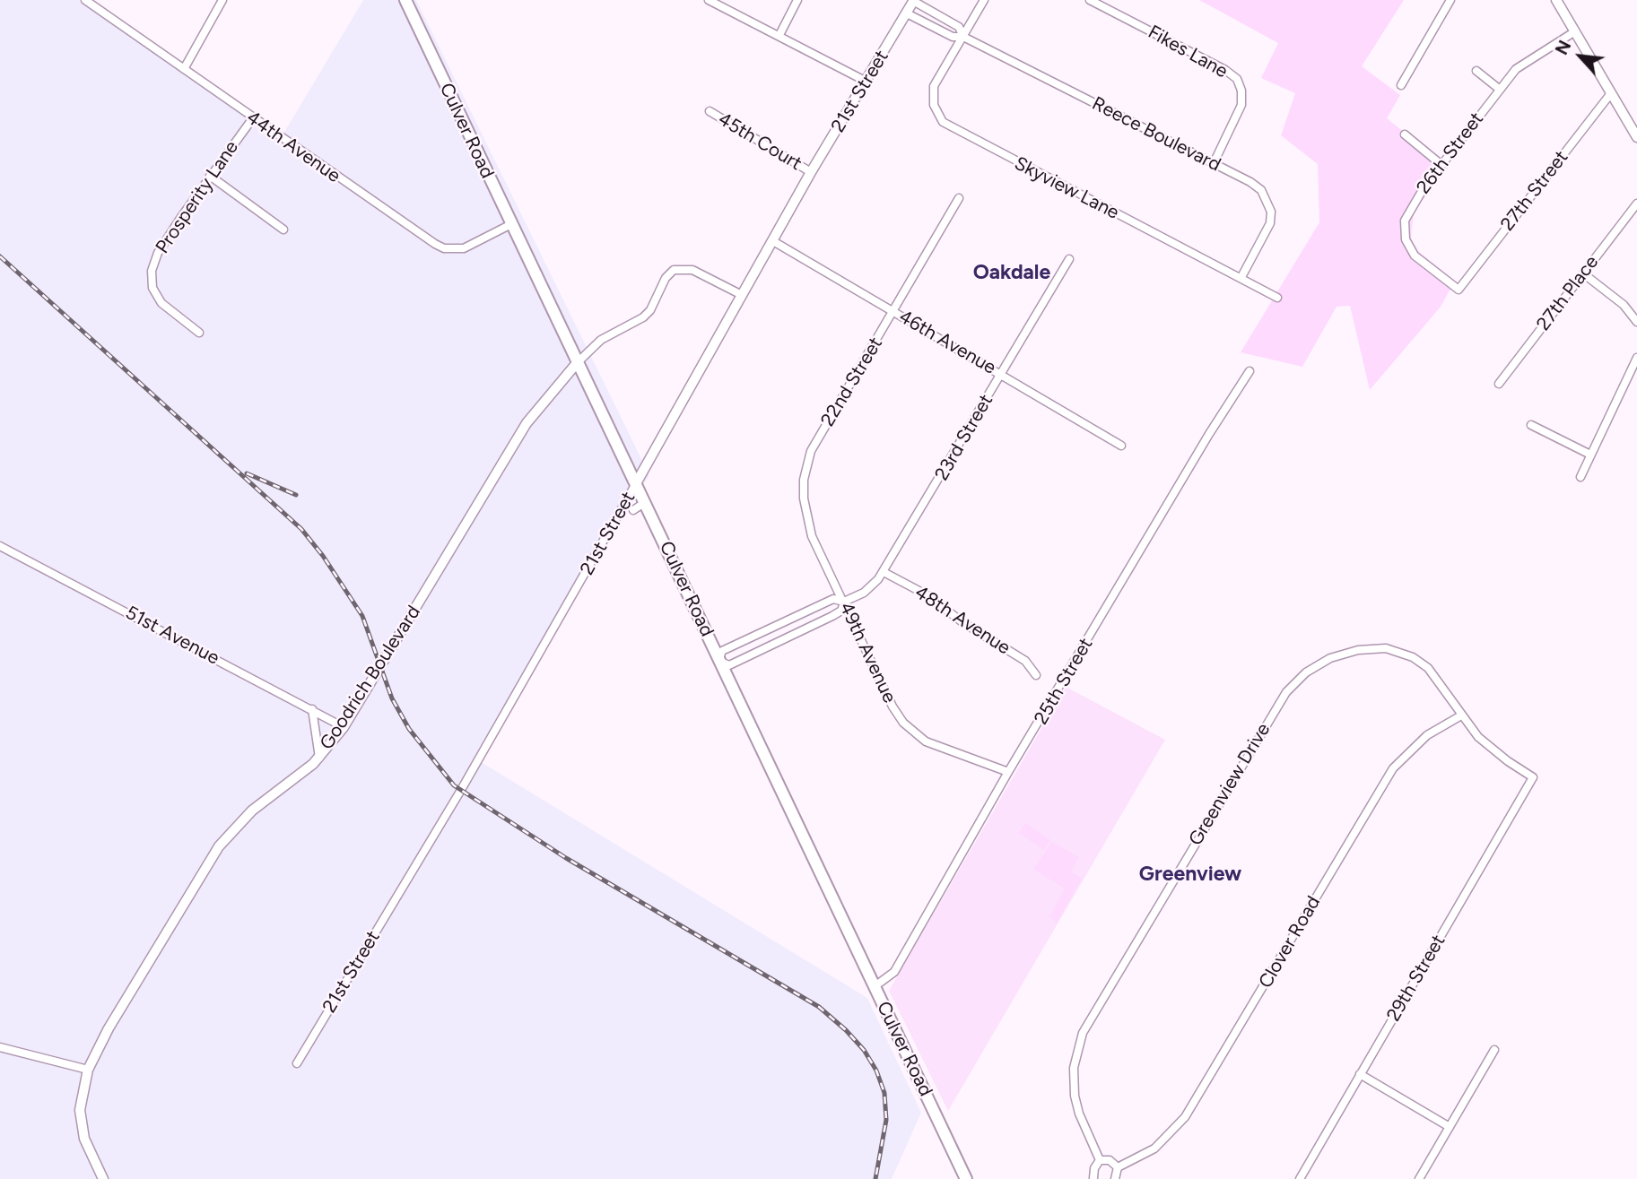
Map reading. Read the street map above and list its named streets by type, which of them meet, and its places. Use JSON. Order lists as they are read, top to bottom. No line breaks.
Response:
{"streets":{"main road":["Culver Road"],"street":["Fikes Lane","21st Street","Reece Boulevard","45th Court","44th Avenue","26th Street","Skyview Lane","27th Street","Prosperity Lane","27th Place","46th Avenue","22nd Street","23rd Street","48th Avenue","51st Avenue","49th Avenue","Goodrich Boulevard","25th Street","Greenview Drive","Clover Road","29th Street"]},"crossings":[["Fikes Lane","Reece Boulevard"],["21st Street","Culver Road"],["21st Street","Reece Boulevard"],["21st Street","45th Court"],["21st Street","46th Avenue"],["Culver Road","44th Avenue"],["Culver Road","23rd Street"],["Culver Road","Goodrich Boulevard"],["Culver Road","25th Street"],["Reece Boulevard","Skyview Lane"],["44th Avenue","Prosperity Lane"],["26th Street","27th Street"],["46th Avenue","22nd Street"],["46th Avenue","23rd Street"],["22nd Street","49th Avenue"],["23rd Street","48th Avenue"],["23rd Street","49th Avenue"],["51st Avenue","Goodrich Boulevard"],["49th Avenue","25th Street"],["Greenview Drive","Clover Road"],["Greenview Drive","29th Street"]],"districts":["Oakdale","Greenview"],"north":"top left"}
